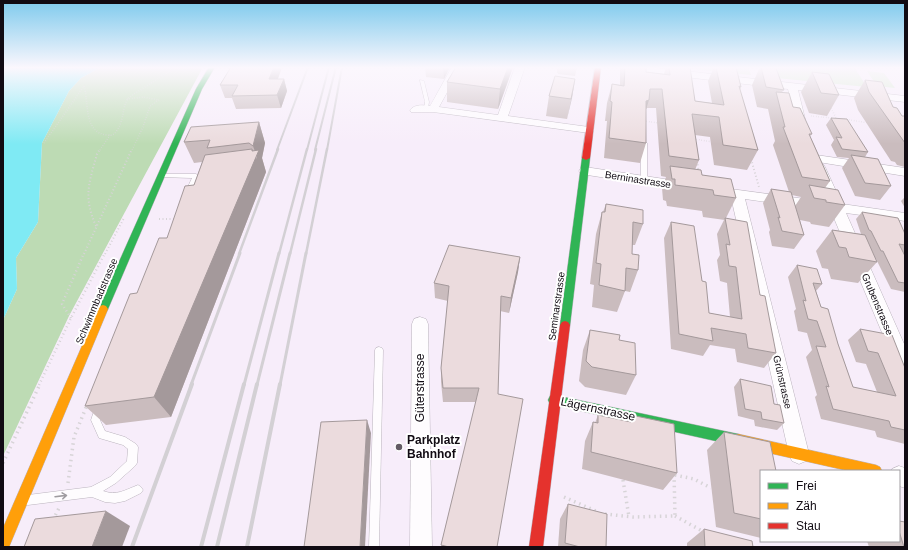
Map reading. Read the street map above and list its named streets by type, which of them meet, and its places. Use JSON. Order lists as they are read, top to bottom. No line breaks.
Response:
{"streets":{"street":["Berninastrasse","Schwimmbadstrasse","Grubenstrasse","Seminarstrasse","Grünstrasse","Güterstrasse","Lägernstrasse"]},"crossings":[["Berninastrasse","Grubenstrasse"],["Berninastrasse","Seminarstrasse"],["Berninastrasse","Grünstrasse"],["Seminarstrasse","Lägernstrasse"],["Grünstrasse","Lägernstrasse"]],"places":["Parkplatz Bahnhof"],"legend":["Frei","Zäh","Stau"]}
